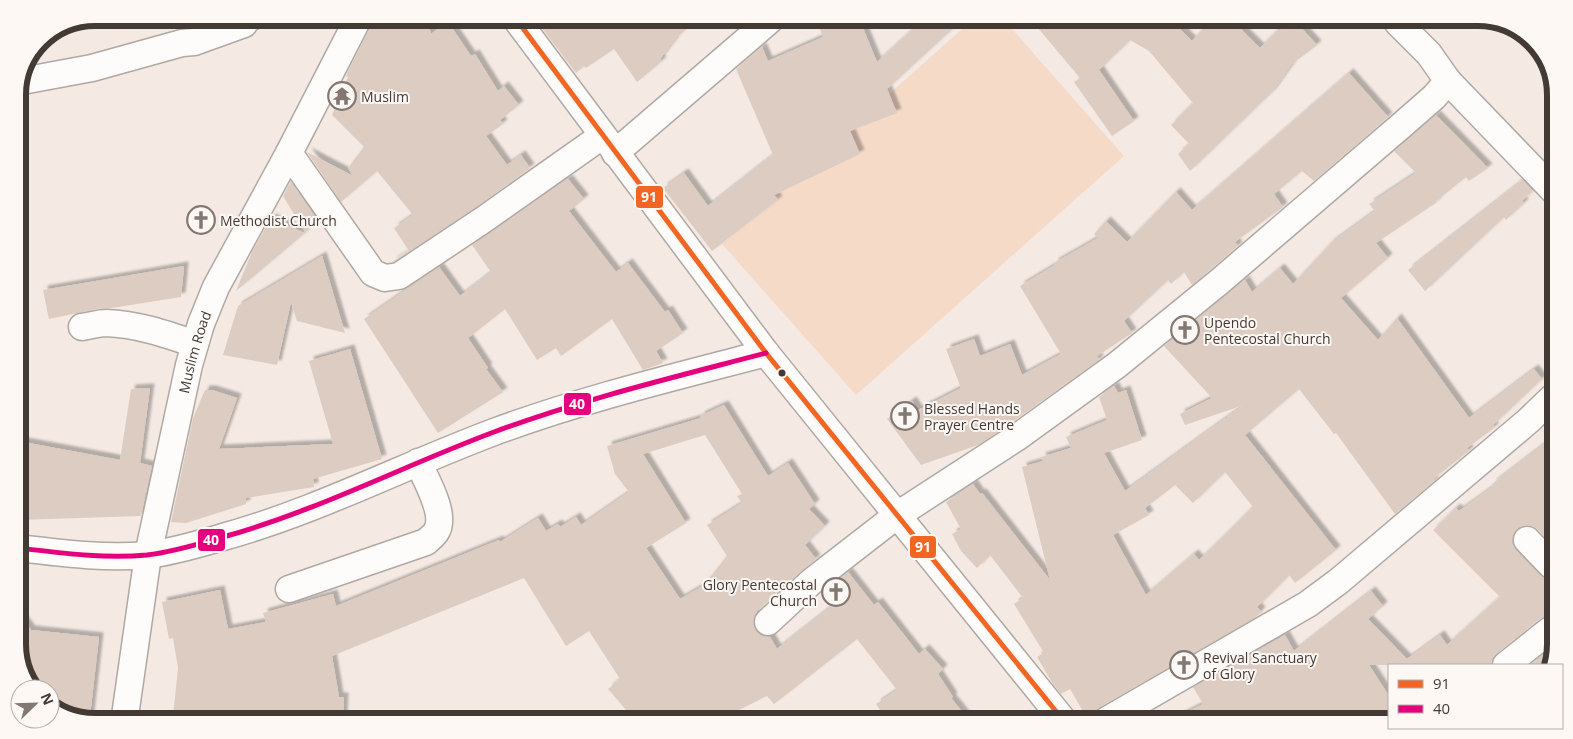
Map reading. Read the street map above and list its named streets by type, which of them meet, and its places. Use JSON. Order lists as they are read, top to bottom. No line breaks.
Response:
{"streets":{"street":["Muslim Road"]},"places":{"temple":["Muslim"],"church":["Methodist Church","Upendo Pentecostal Church","Blessed Hands Prayer Centre","Glory Pentecostal Church","Revival Sanctuary of Glory"]},"lines":["transit line 91","transit line 40"],"legend":["91","40"],"north":"top right"}
